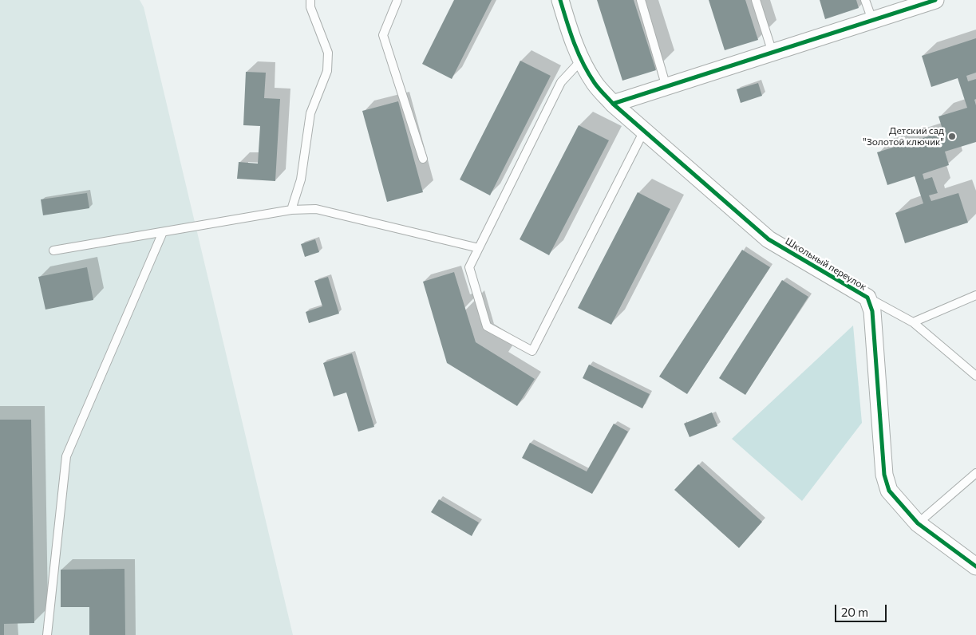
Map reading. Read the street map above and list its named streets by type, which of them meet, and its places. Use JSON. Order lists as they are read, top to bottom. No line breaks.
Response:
{"streets":{"street":["Школьный переулок"]},"places":["Детский сад \"Золотой ключик\""],"scale_bar":"20 m"}
